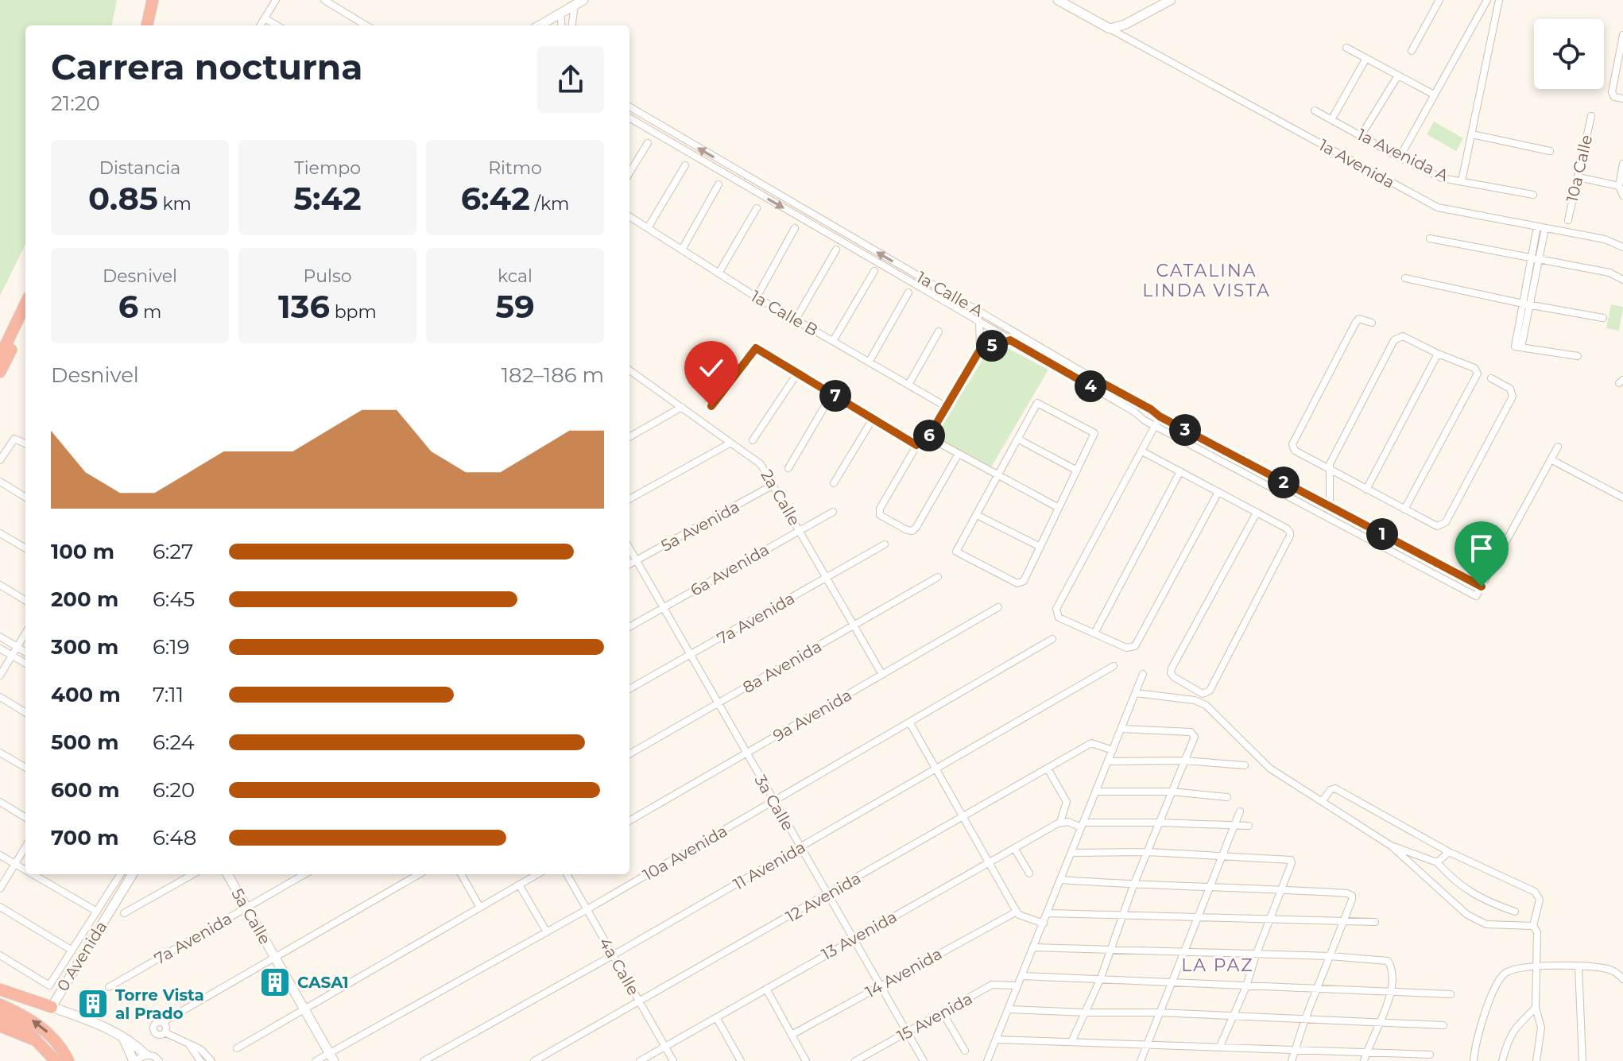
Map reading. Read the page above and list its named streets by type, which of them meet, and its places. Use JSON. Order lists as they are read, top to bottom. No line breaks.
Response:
{"streets":{"street":["1a Avenida A","1a Avenida","10a Calle","1a Calle A","1a Calle B","2a Calle","5a Avenida","6a Avenida","7a Avenida","8a Avenida","9a Avenida","3a Calle","10a Avenida","11 Avenida","12 Avenida","5a Calle","13 Avenida","0 Avenida","4a Calle","14 Avenida","15 Avenida"]},"crossings":[["2a Calle","5a Avenida"],["2a Calle","6a Avenida"],["2a Calle","7a Avenida"],["2a Calle","8a Avenida"],["2a Calle","9a Avenida"],["5a Avenida","3a Calle"],["6a Avenida","3a Calle"],["7a Avenida","3a Calle"],["7a Avenida","5a Calle"],["8a Avenida","3a Calle"],["9a Avenida","3a Calle"],["3a Calle","10a Avenida"],["3a Calle","11 Avenida"],["3a Calle","12 Avenida"],["3a Calle","13 Avenida"],["3a Calle","14 Avenida"],["3a Calle","15 Avenida"],["10a Avenida","5a Calle"],["10a Avenida","4a Calle"],["11 Avenida","4a Calle"],["12 Avenida","4a Calle"],["13 Avenida","4a Calle"]],"districts":["CATALINA LINDA VISTA","LA PAZ"],"places":{"building":["CASA1","Torre Vista al Prado"]},"page":{"heading":["Carrera nocturna","21:20"],"stats":[["Distancia","0.85 km"],["Tiempo","5:42"],["Ritmo","6:42 /km"],["Desnivel","6 m"],["Pulso","136 bpm"],["kcal","59"]],"pins":["5","4","7","3","6","2","1"],"chart":["Desnivel","182–186 m"],"list":[{"name":"100 m","note":"6:27"},{"name":"200 m","note":"6:45"},{"name":"300 m","note":"6:19"},{"name":"400 m","note":"7:11"},{"name":"500 m","note":"6:24"},{"name":"600 m","note":"6:20"},{"name":"700 m","note":"6:48"}]}}
